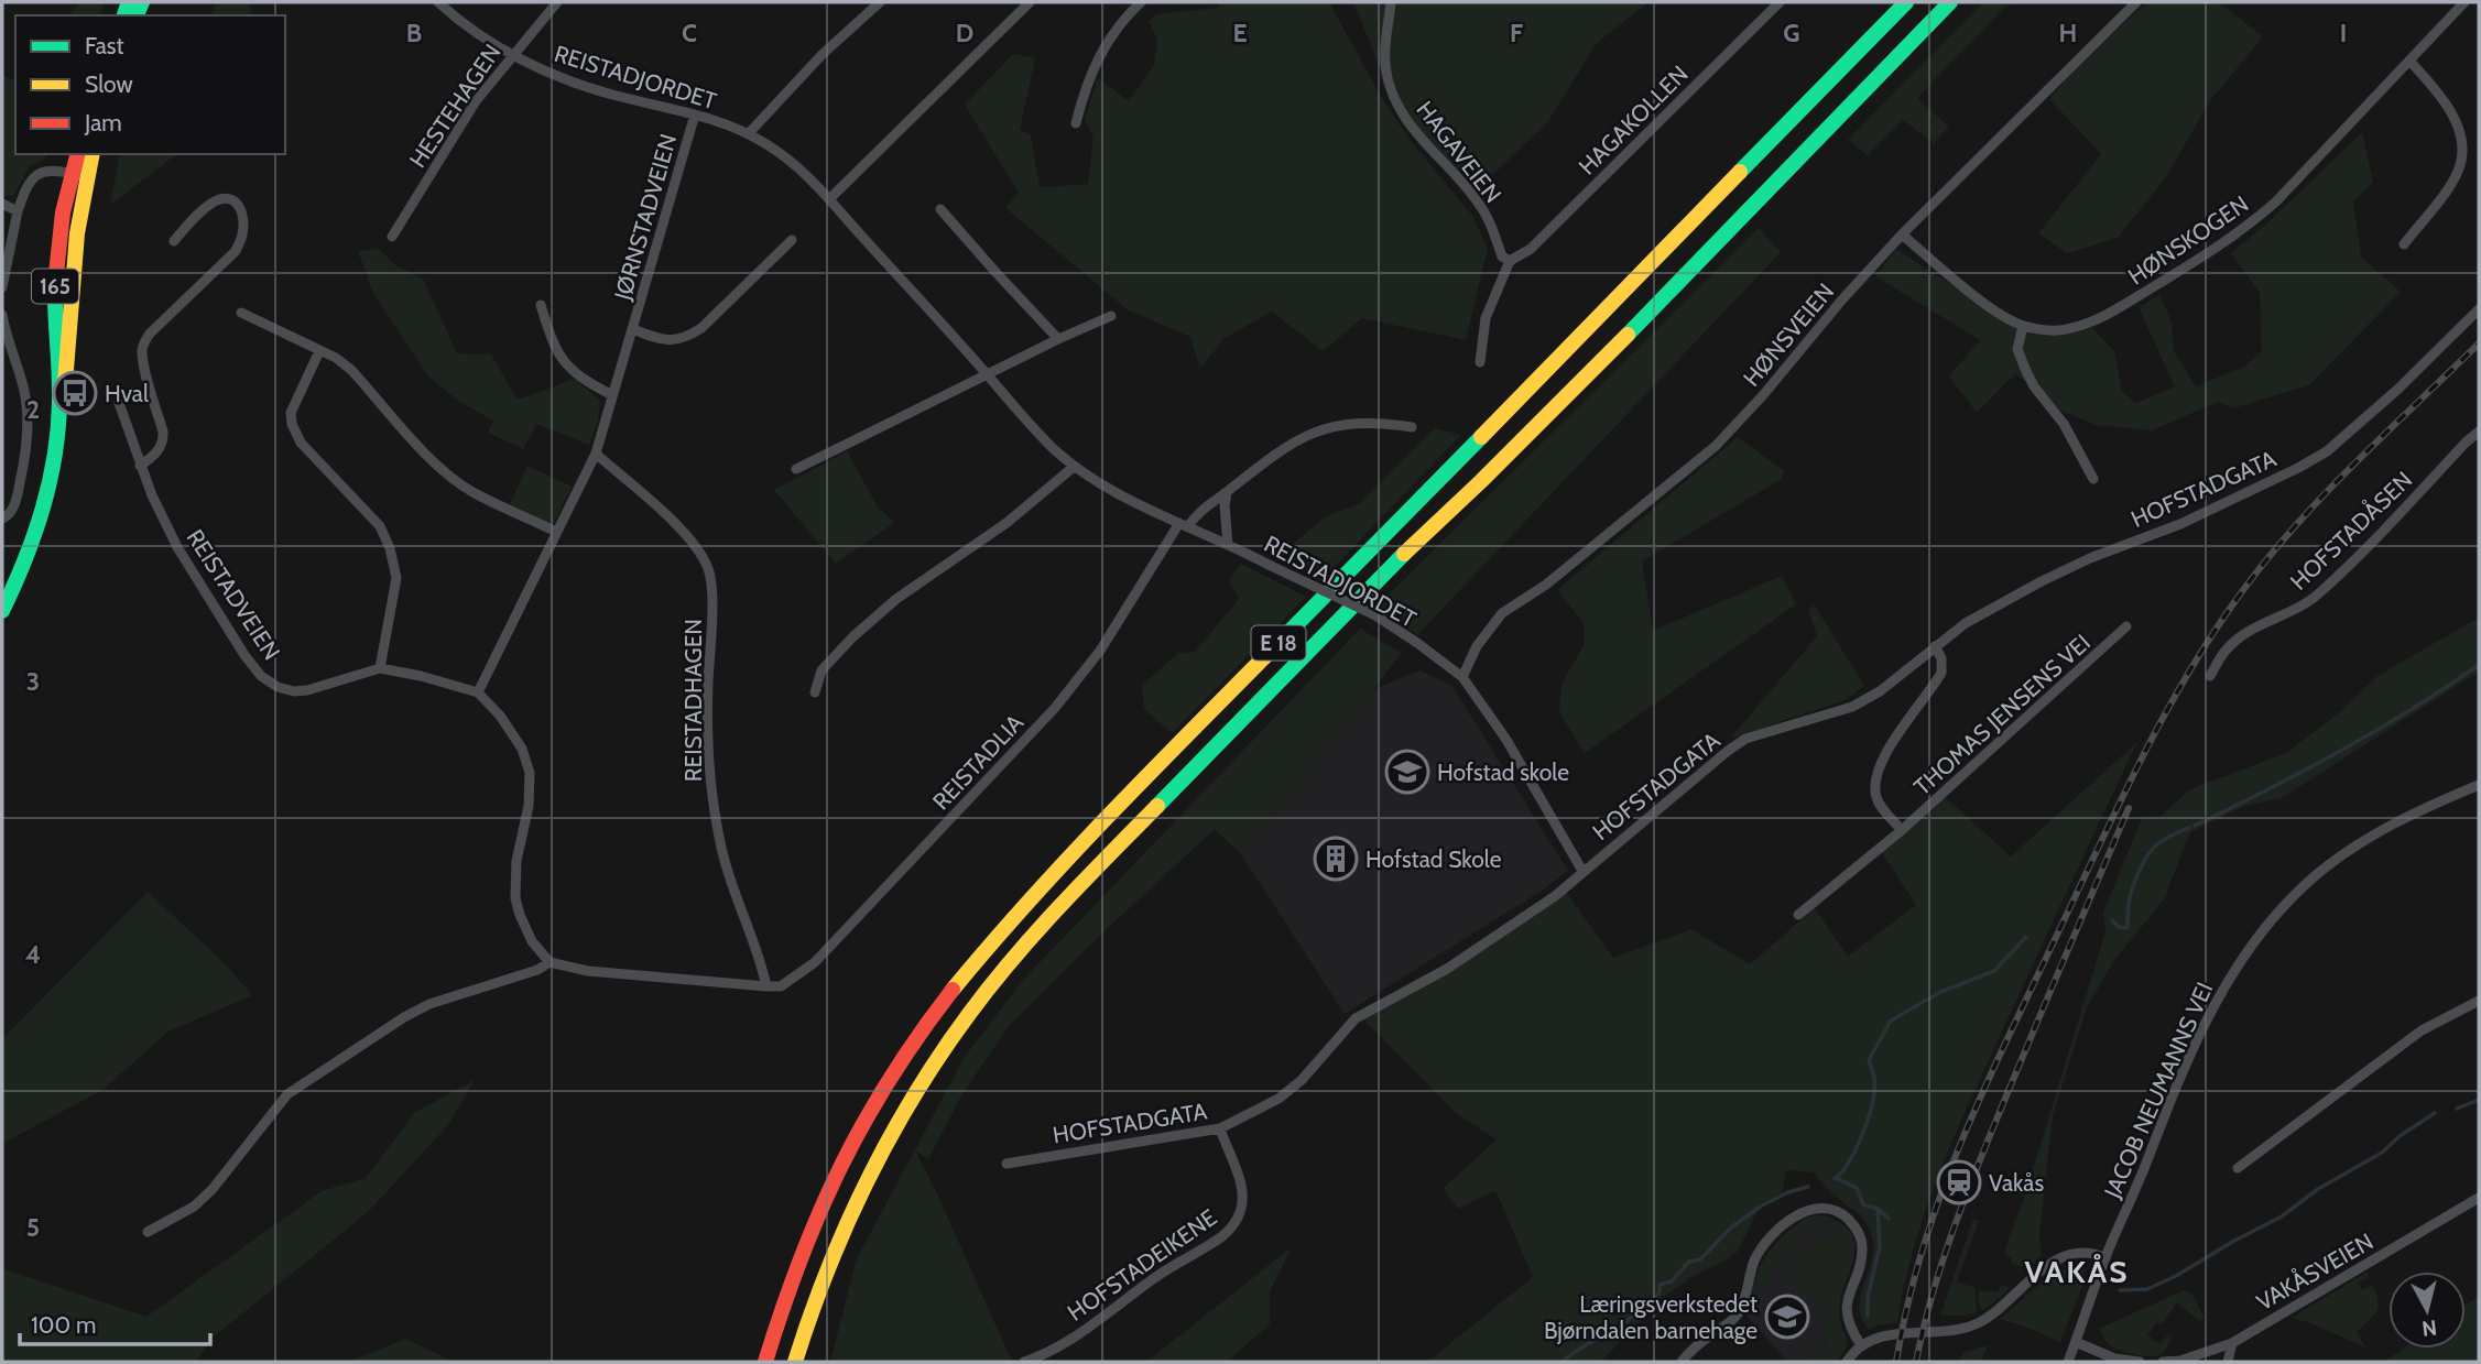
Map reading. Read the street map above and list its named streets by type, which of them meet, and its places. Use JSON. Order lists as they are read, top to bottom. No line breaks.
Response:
{"streets":{"main road":["165","E 18"],"street":["REISTADJORDET","HESTEHAGEN","HAGAKOLLEN","HAGAVEIEN","JØRNSTADVEIEN","HØNSKOGEN","HØNSVEIEN","HOFSTADGATA","HOFSTADÅSEN","REISTADVEIEN","REISTADHAGEN","THOMAS JENSENS VEI","REISTADLIA","JACOB NEUMANNS VEI","HOFSTADEIKENE","VAKÅSVEIEN"]},"crossings":[["REISTADJORDET","HESTEHAGEN"],["REISTADJORDET","JØRNSTADVEIEN"],["REISTADJORDET","HØNSVEIEN"],["REISTADJORDET","HOFSTADGATA"],["REISTADJORDET","REISTADLIA"],["HAGAKOLLEN","HAGAVEIEN"],["JØRNSTADVEIEN","REISTADVEIEN"],["JØRNSTADVEIEN","REISTADHAGEN"],["HØNSKOGEN","HØNSVEIEN"],["HOFSTADGATA","THOMAS JENSENS VEI"],["HOFSTADGATA","HOFSTADEIKENE"],["REISTADHAGEN","REISTADLIA"]],"districts":["VAKÅS"],"places":{"bus stop":["Hval"],"school or university":["Hofstad skole","Læringsverkstedet Bjørndalen barnehage"],"building":["Hofstad Skole"],"station":["Vakås"]},"legend":["Fast","Slow","Jam"],"scale_bar":"100 m","north":"bottom","grid":{"columns":["B","C","D","E","F","G","H","I"],"rows":["2","3","4","5"]}}
